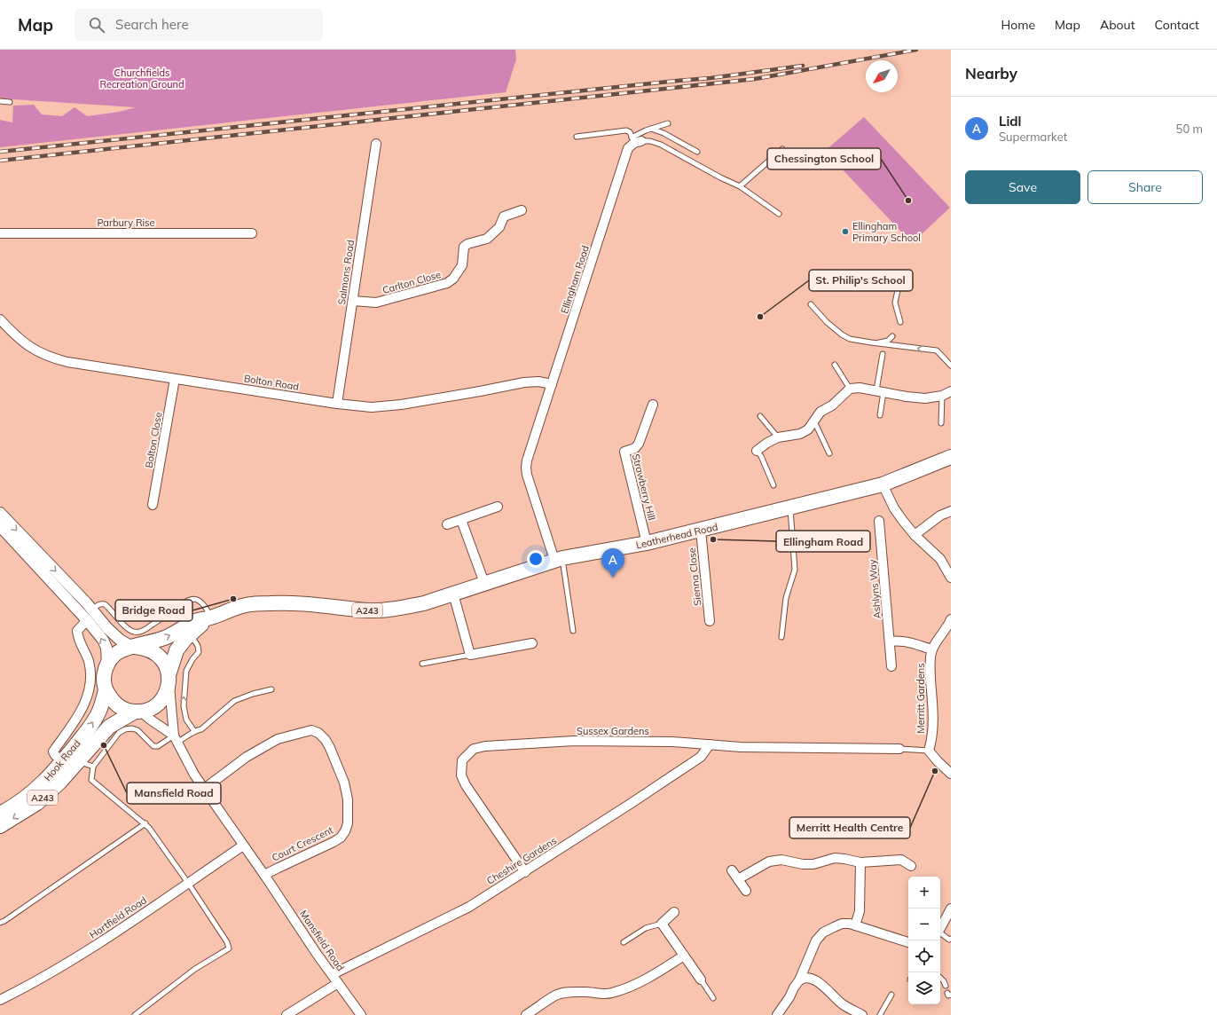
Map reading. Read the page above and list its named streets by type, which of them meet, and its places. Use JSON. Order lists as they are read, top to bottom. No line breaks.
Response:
{"streets":{"highway":["Leatherhead Road","A243","Hook Road"],"street":["Parbury Rise","Salmons Road","Ellingham Road","Carlton Close","Bolton Road","Bolton Close","Strawberry Hill","Sienna Close","Ashlyns Way","Merritt Gardens","Sussex Gardens","Court Crescent","Cheshire Gardens","Hartfield Road","Mansfield Road"]},"crossings":[["Salmons Road","Carlton Close"],["Salmons Road","Bolton Road"],["Ellingham Road","Bolton Road"],["Ellingham Road","Leatherhead Road"],["Bolton Road","Bolton Close"],["Strawberry Hill","Leatherhead Road"],["Leatherhead Road","Sienna Close"],["Leatherhead Road","A243"],["A243","Hook Road"],["A243","Mansfield Road"],["Sussex Gardens","Cheshire Gardens"],["Hook Road","Mansfield Road"],["Court Crescent","Mansfield Road"],["Cheshire Gardens","Mansfield Road"],["Hartfield Road","Mansfield Road"]],"parks":["Churchfields Recreation Ground"],"places":["Chessington School","Ellingham Primary School","St. Philip's School","Ellingham Road","Bridge Road","Mansfield Road","Merritt Health Centre"],"north":"bottom left","page":{"header":"Map","search":"Search here","nav":["Home","Map","About","Contact"],"heading":"Nearby","list":[{"mark":"A","name":"Lidl","note":"Supermarket","value":"50 m"}],"buttons":["Save","Share"],"pins":"A","map_buttons":["+","−"]}}
